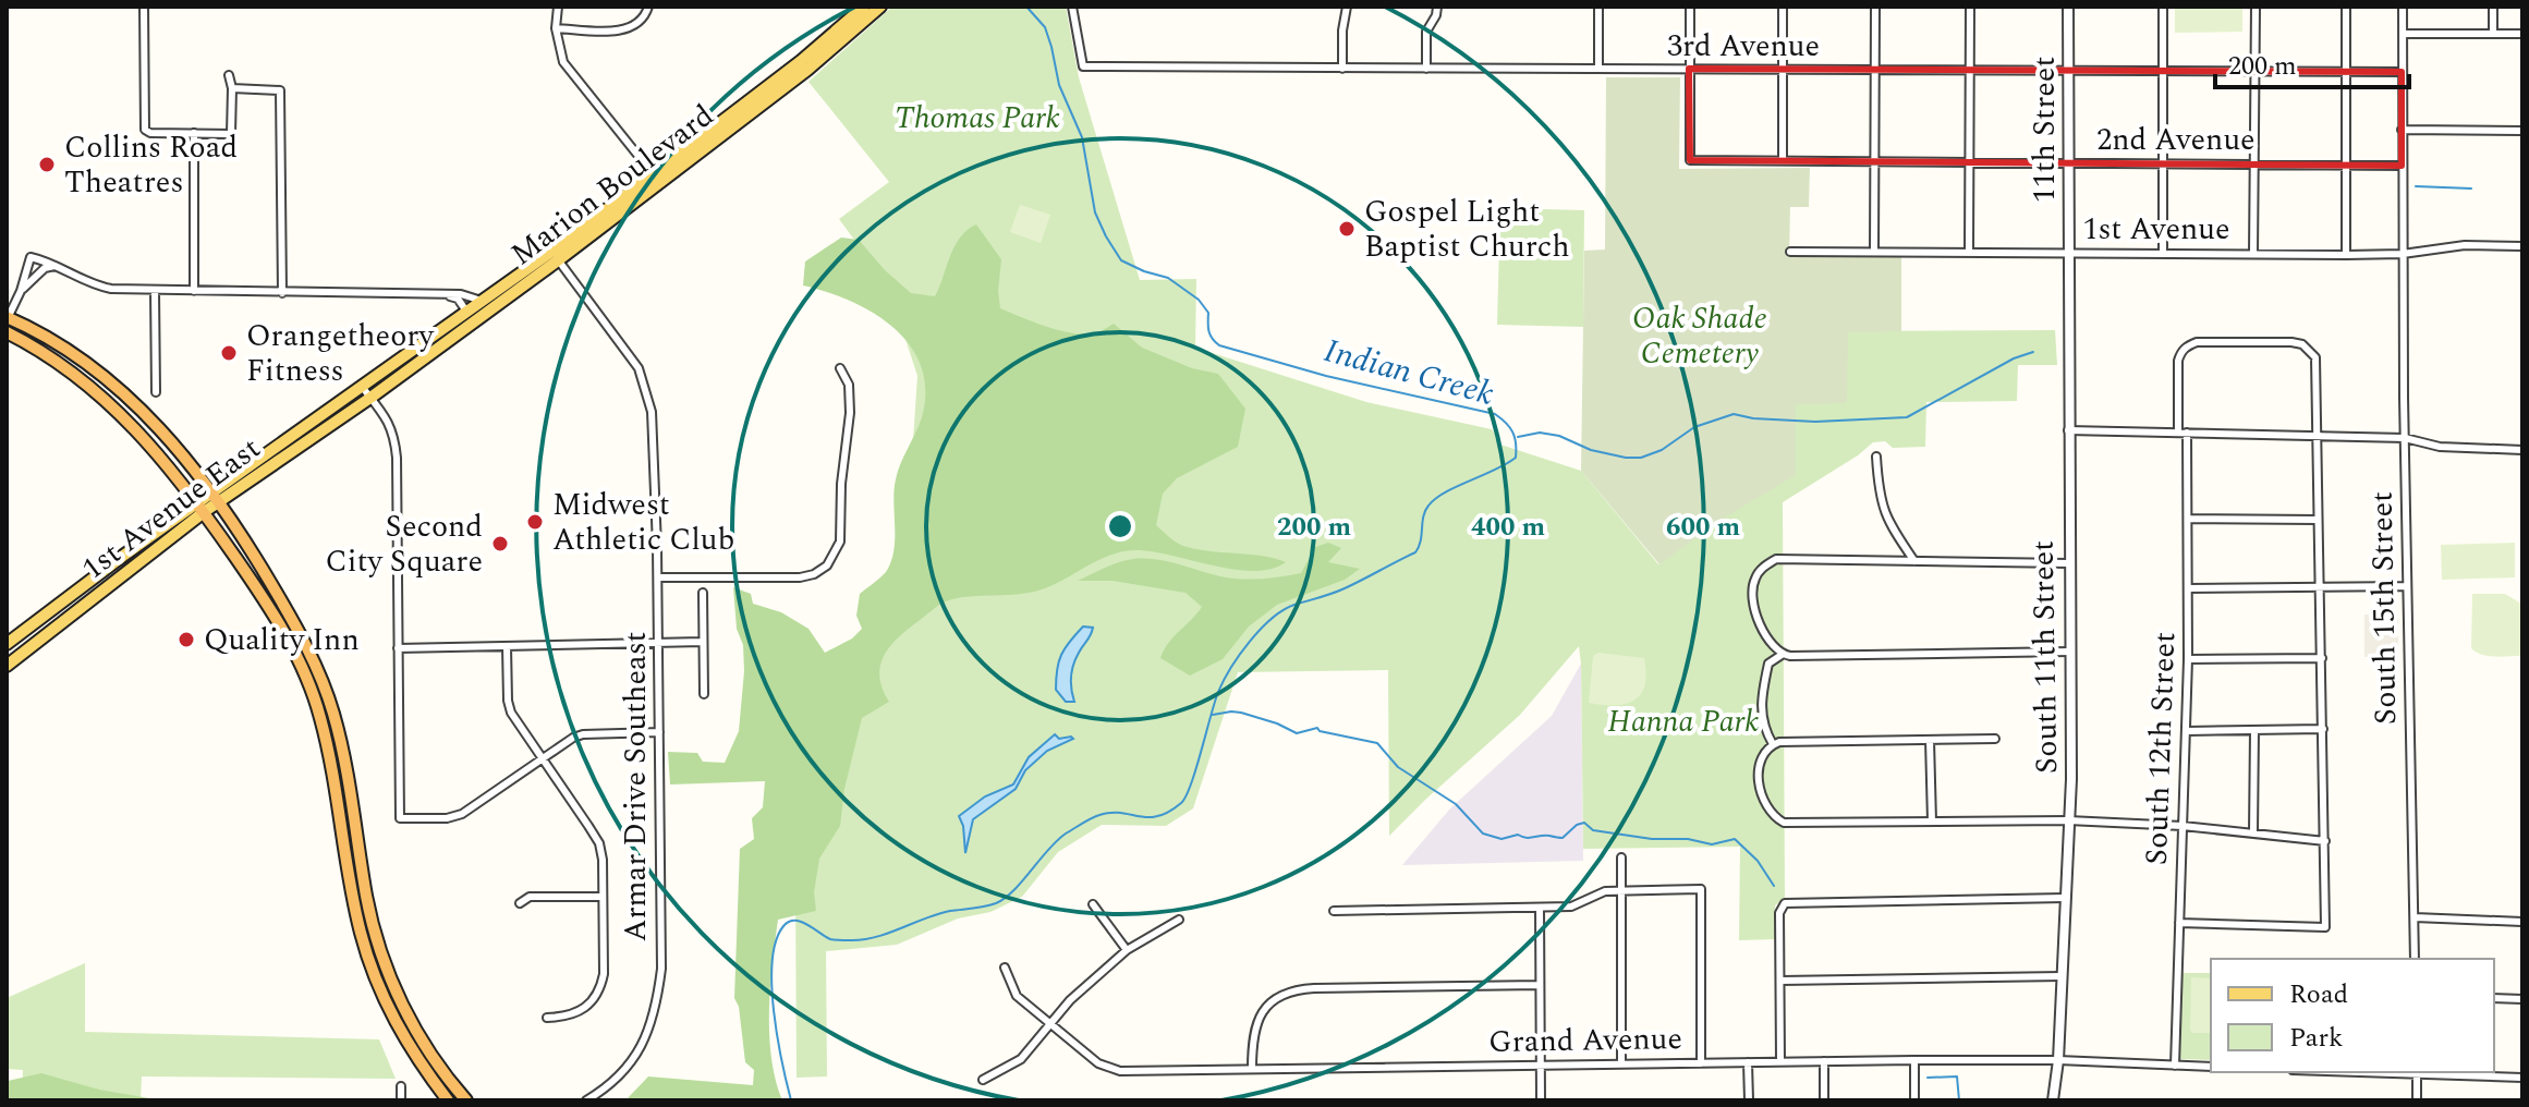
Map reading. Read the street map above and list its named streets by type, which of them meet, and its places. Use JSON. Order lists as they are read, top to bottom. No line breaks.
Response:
{"streets":{"main road":["Marion Boulevard","1st Avenue East"],"street":["3rd Avenue","11th Street","2nd Avenue","1st Avenue","South 15th Street","South 11th Street","South 12th Street","Armar Drive Southeast","Grand Avenue"]},"crossings":[["3rd Avenue","11th Street"],["3rd Avenue","2nd Avenue"],["3rd Avenue","South 15th Street"],["11th Street","2nd Avenue"],["11th Street","1st Avenue"],["11th Street","South 11th Street"],["2nd Avenue","South 15th Street"],["Marion Boulevard","1st Avenue East"],["Marion Boulevard","Armar Drive Southeast"],["1st Avenue","South 15th Street"],["1st Avenue","South 11th Street"],["South 11th Street","Grand Avenue"],["South 12th Street","Grand Avenue"]],"water":["Indian Creek"],"parks":["Thomas Park","Oak Shade Cemetery","Hanna Park"],"places":["Collins Road Theatres","Gospel Light Baptist Church","Orangetheory Fitness","Midwest Athletic Club","Second City Square","Quality Inn"],"legend":["Road","Park"],"scale_bar":"200 m","rings":["200 m","400 m","600 m"]}
